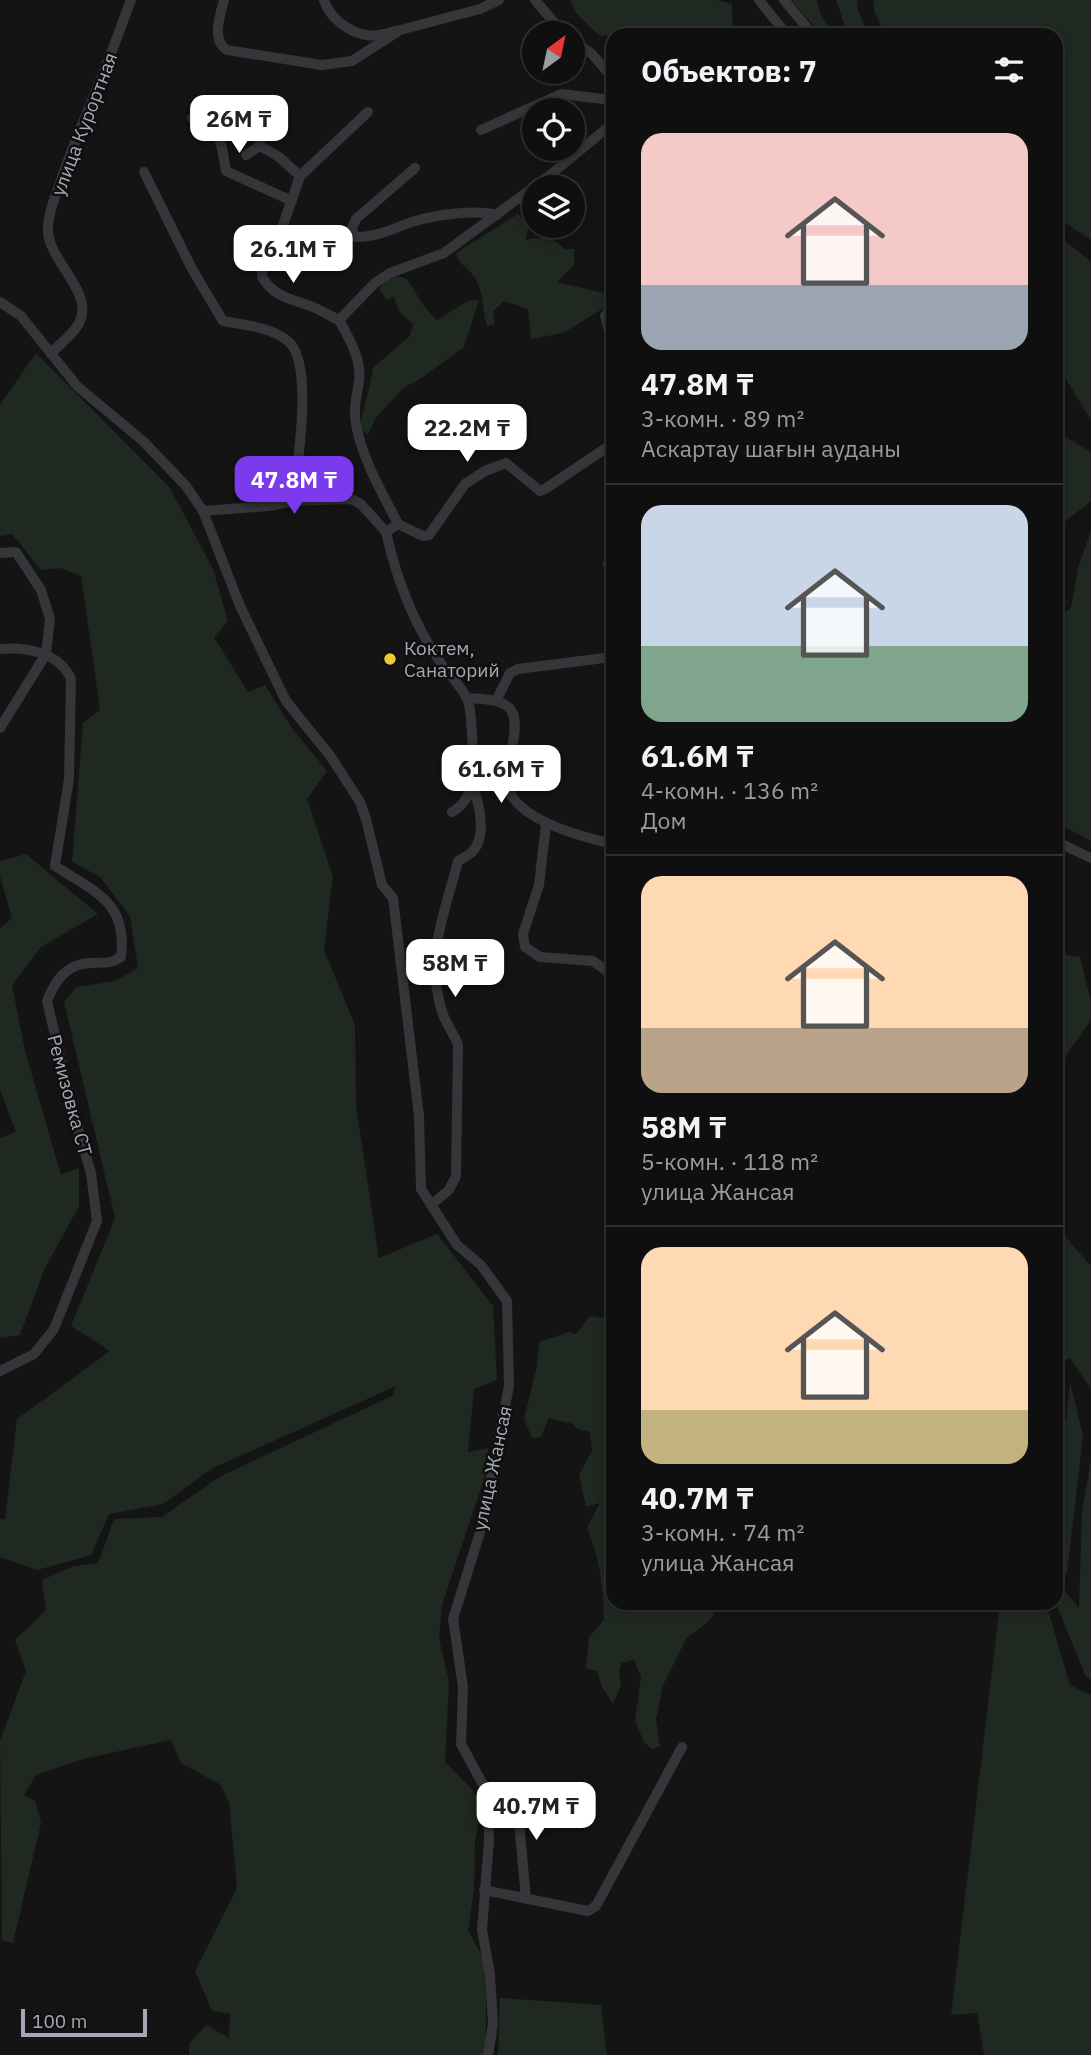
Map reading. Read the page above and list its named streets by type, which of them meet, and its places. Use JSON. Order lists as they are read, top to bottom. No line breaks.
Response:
{"streets":{"street":["улица Курортная","Ремизовка СТ","улица Жансая"]},"crossings":[["улица Курортная","улица Жансая"]],"places":["Коктем, Санаторий"],"scale_bar":"100 m","north":"top right","page":{"heading":"Объектов: 7","price":["26M ₸","26.1M ₸","22.2M ₸","47.8M ₸","61.6M ₸","58M ₸","40.7M ₸"],"list":[{"name":"47.8M ₸","note":"3-комн. · 89 m² · Аскартау шағын ауданы"},{"name":"61.6M ₸","note":"4-комн. · 136 m² · Дом"},{"name":"58M ₸","note":"5-комн. · 118 m² · улица Жансая"},{"name":"40.7M ₸","note":"3-комн. · 74 m² · улица Жансая"}],"scale":"100 m"}}
